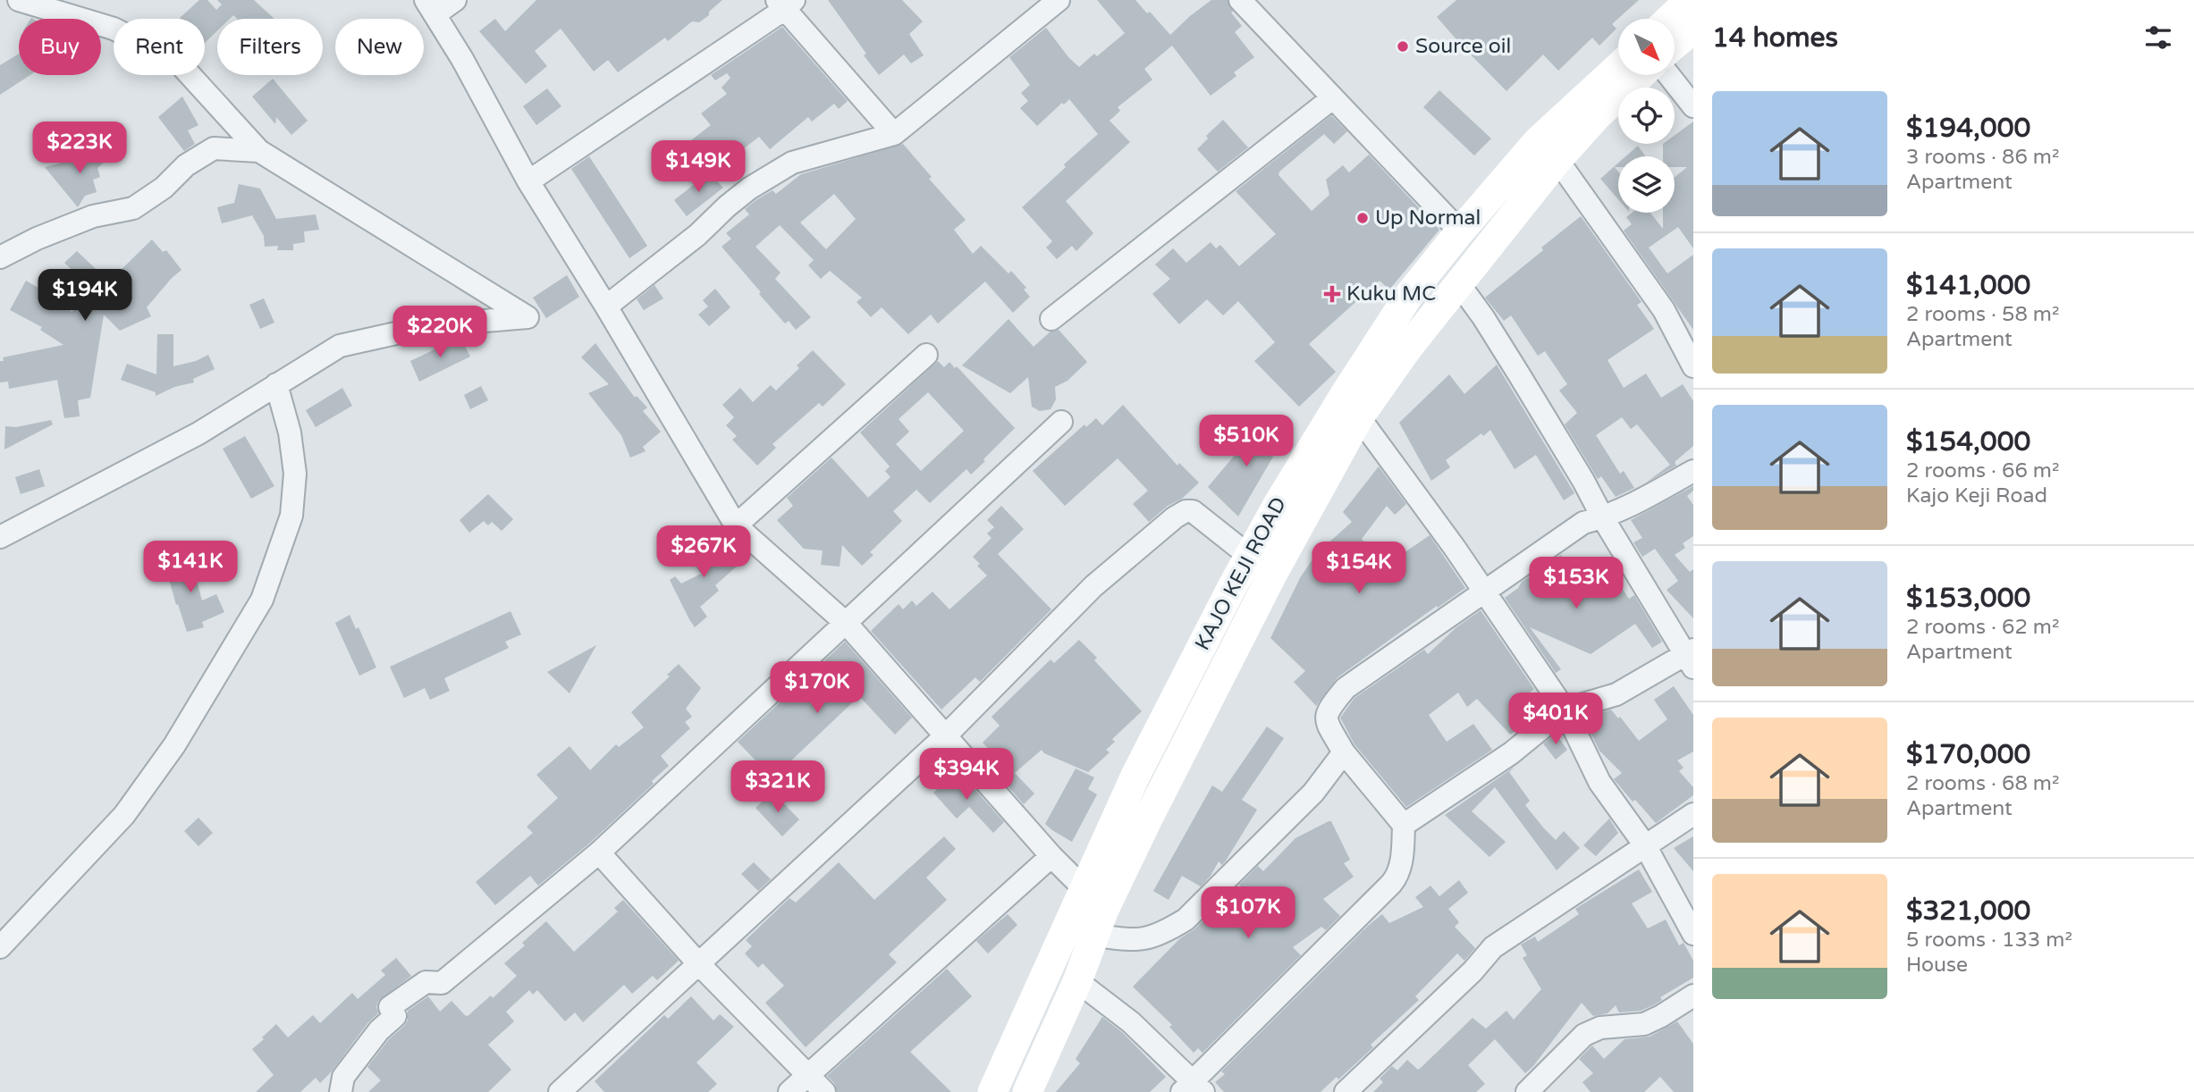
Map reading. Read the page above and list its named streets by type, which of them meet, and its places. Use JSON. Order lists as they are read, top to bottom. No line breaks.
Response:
{"streets":{"main road":["KAJO KEJI ROAD"]},"places":{"other":["Source oil","Up Normal"],"health":["Kuku MC"]},"north":"bottom right","page":{"heading":"14 homes","chip":["Buy","Rent","Filters","New"],"list":[{"name":"$194,000","note":"3 rooms · 86 m² · Apartment"},{"name":"$141,000","note":"2 rooms · 58 m² · Apartment"},{"name":"$154,000","note":"2 rooms · 66 m² · Kajo Keji Road"},{"name":"$153,000","note":"2 rooms · 62 m² · Apartment"},{"name":"$170,000","note":"2 rooms · 68 m² · Apartment"},{"name":"$321,000","note":"5 rooms · 133 m² · House"}],"price":["$223K","$149K","$194K","$220K","$510K","$267K","$141K","$154K","$153K","$170K","$401K","$394K","$321K","$107K"]}}
